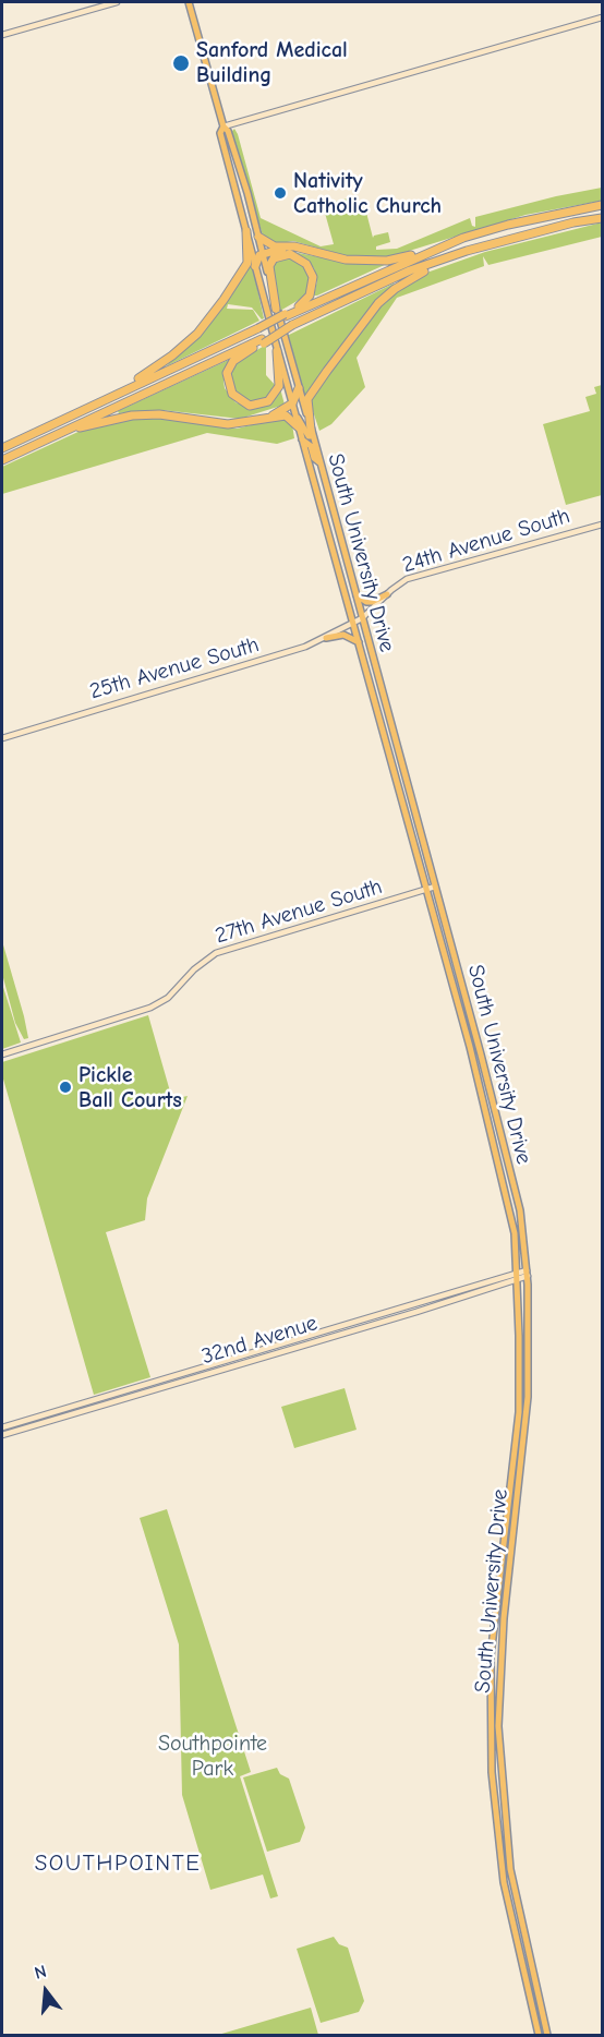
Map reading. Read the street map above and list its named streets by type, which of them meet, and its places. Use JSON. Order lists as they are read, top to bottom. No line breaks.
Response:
{"streets":{"main road":["South University Drive"],"street":["24th Avenue South","25th Avenue South","27th Avenue South","32nd Avenue"]},"crossings":[["24th Avenue South","South University Drive"],["24th Avenue South","25th Avenue South"],["South University Drive","25th Avenue South"],["South University Drive","27th Avenue South"],["South University Drive","32nd Avenue"]],"districts":["SOUTHPOINTE"],"parks":["Southpointe Park"],"places":["Sanford Medical Building","Nativity Catholic Church","Pickle Ball Courts"],"north":"top"}
